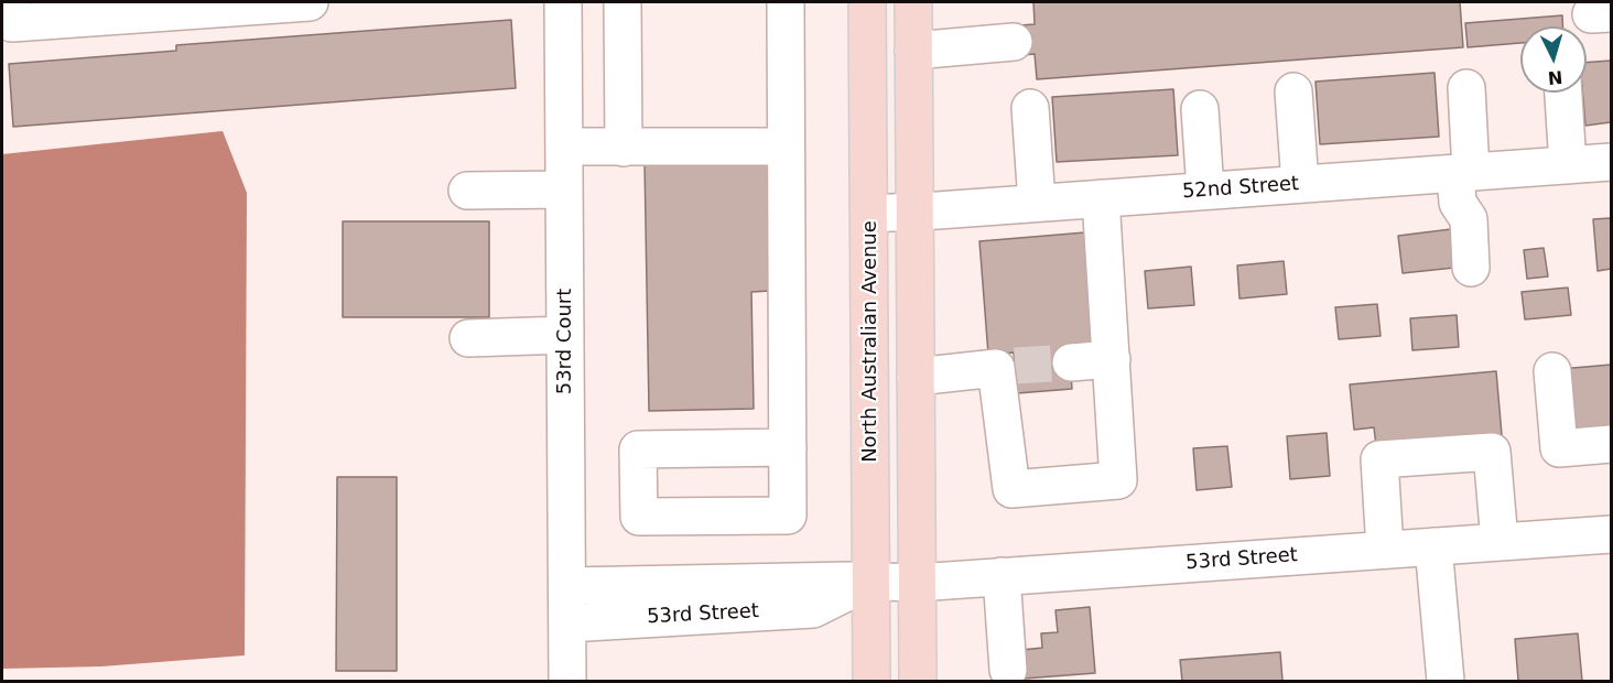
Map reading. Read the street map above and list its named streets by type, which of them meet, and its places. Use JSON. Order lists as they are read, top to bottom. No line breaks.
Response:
{"streets":{"main road":["North Australian Avenue"],"street":["52nd Street","53rd Court","53rd Street"]},"crossings":[["52nd Street","North Australian Avenue"],["53rd Court","53rd Street"],["North Australian Avenue","53rd Street"]],"north":"bottom"}
